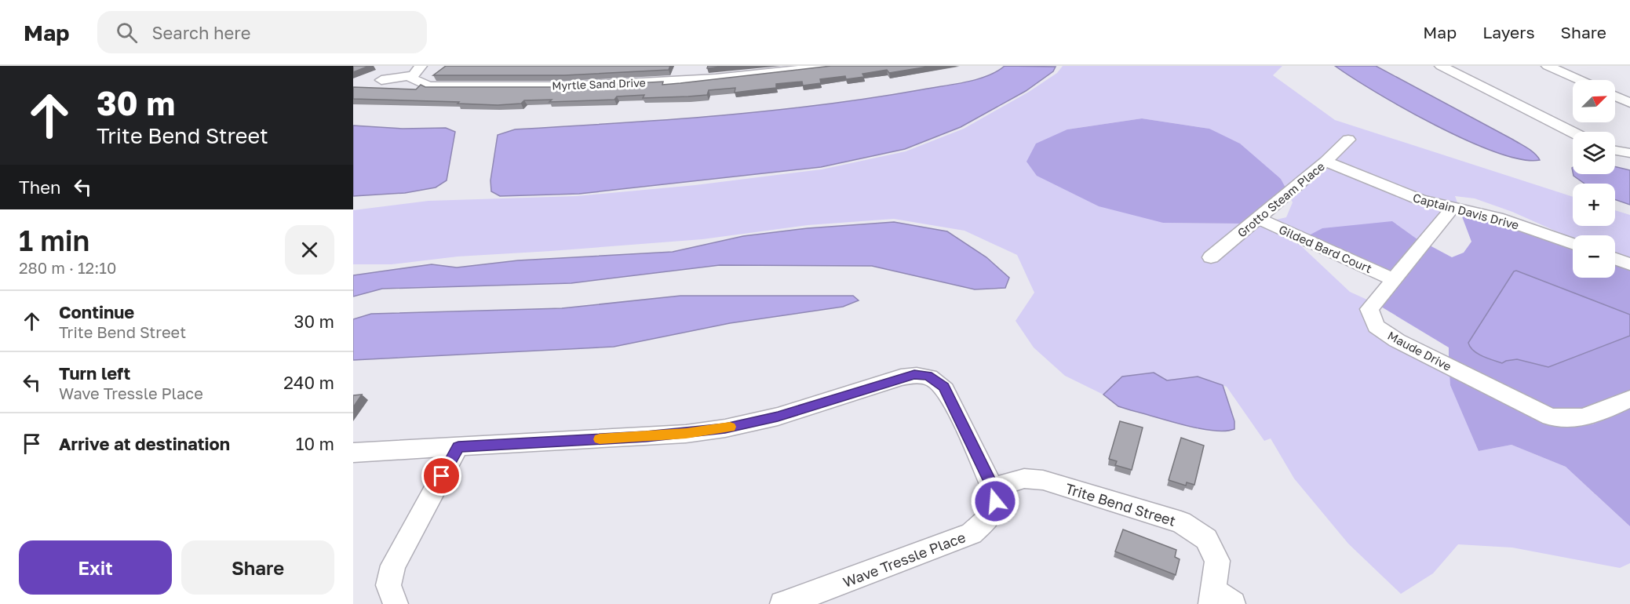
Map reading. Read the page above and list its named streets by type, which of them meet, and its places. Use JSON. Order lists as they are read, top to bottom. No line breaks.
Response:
{"streets":{"street":["Myrtle Sand Drive","Grotto Steam Place","Captain Davis Drive","Gilded Bard Court","Maude Drive","Trite Bend Street","Wave Tressle Place"]},"crossings":[["Grotto Steam Place","Captain Davis Drive"],["Grotto Steam Place","Gilded Bard Court"],["Captain Davis Drive","Maude Drive"],["Gilded Bard Court","Maude Drive"],["Trite Bend Street","Wave Tressle Place"]],"north":"top right","page":{"header":"Map","search":"Search here","nav":["Map","Layers","Share"],"turn":["30 m","Trite Bend Street"],"map_buttons":["+","−"],"then":"Then","heading":["1 min","280 m · 12:10"],"list":[{"name":"Continue","note":"Trite Bend Street","value":"30 m"},{"name":"Turn left","note":"Wave Tressle Place","value":"240 m"},{"name":"Arrive at destination","value":"10 m"}],"buttons":["Exit","Share"]}}
